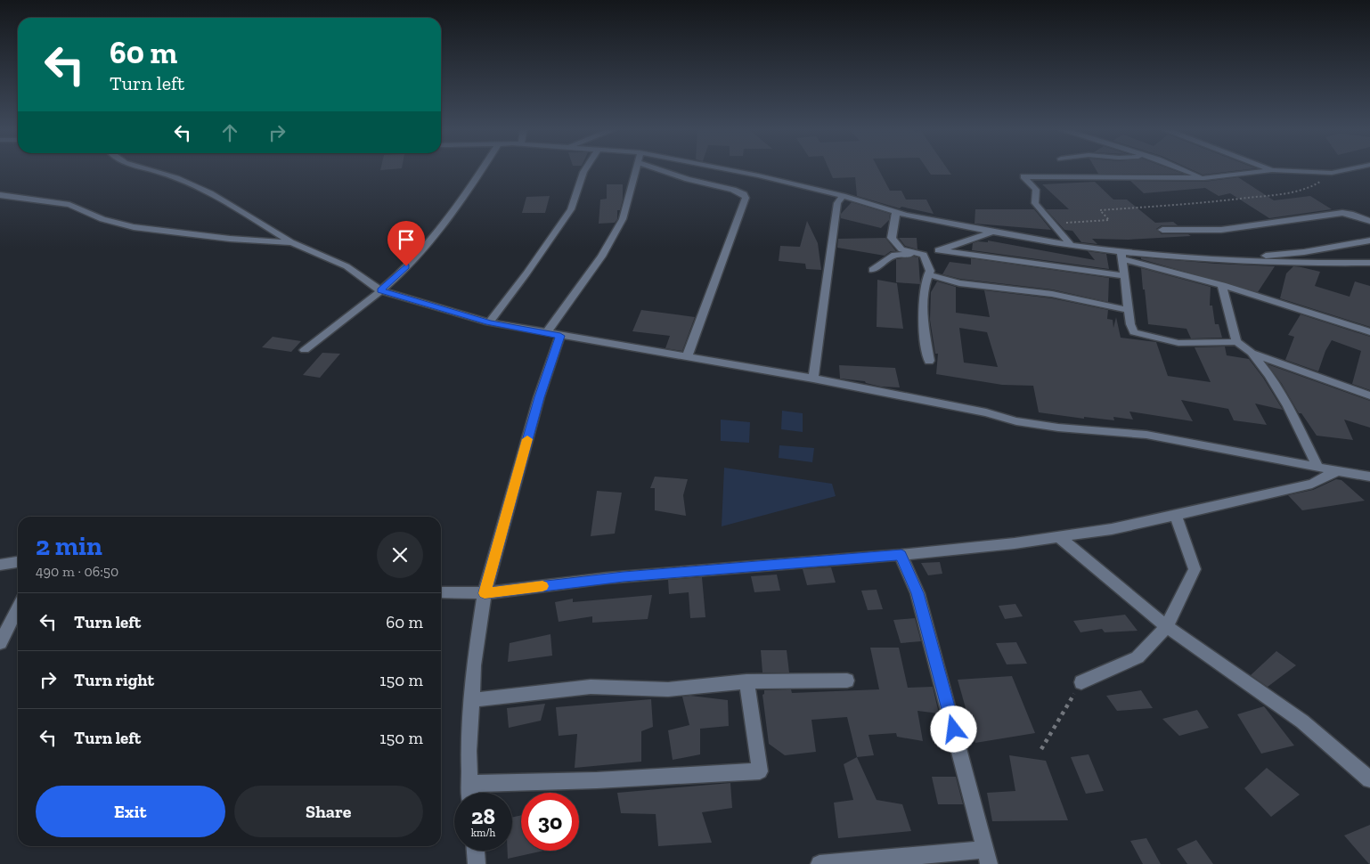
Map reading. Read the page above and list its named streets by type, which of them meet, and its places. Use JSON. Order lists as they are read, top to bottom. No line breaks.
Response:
{"page":{"turn":["60 m","Turn left"],"heading":["2 min","490 m · 06:50"],"list":[{"name":"Turn left","value":"60 m"},{"name":"Turn right","value":"150 m"},{"name":"Turn left","value":"150 m"}],"buttons":["Exit","Share"],"speed":"28 km/h","limit":"30"}}
